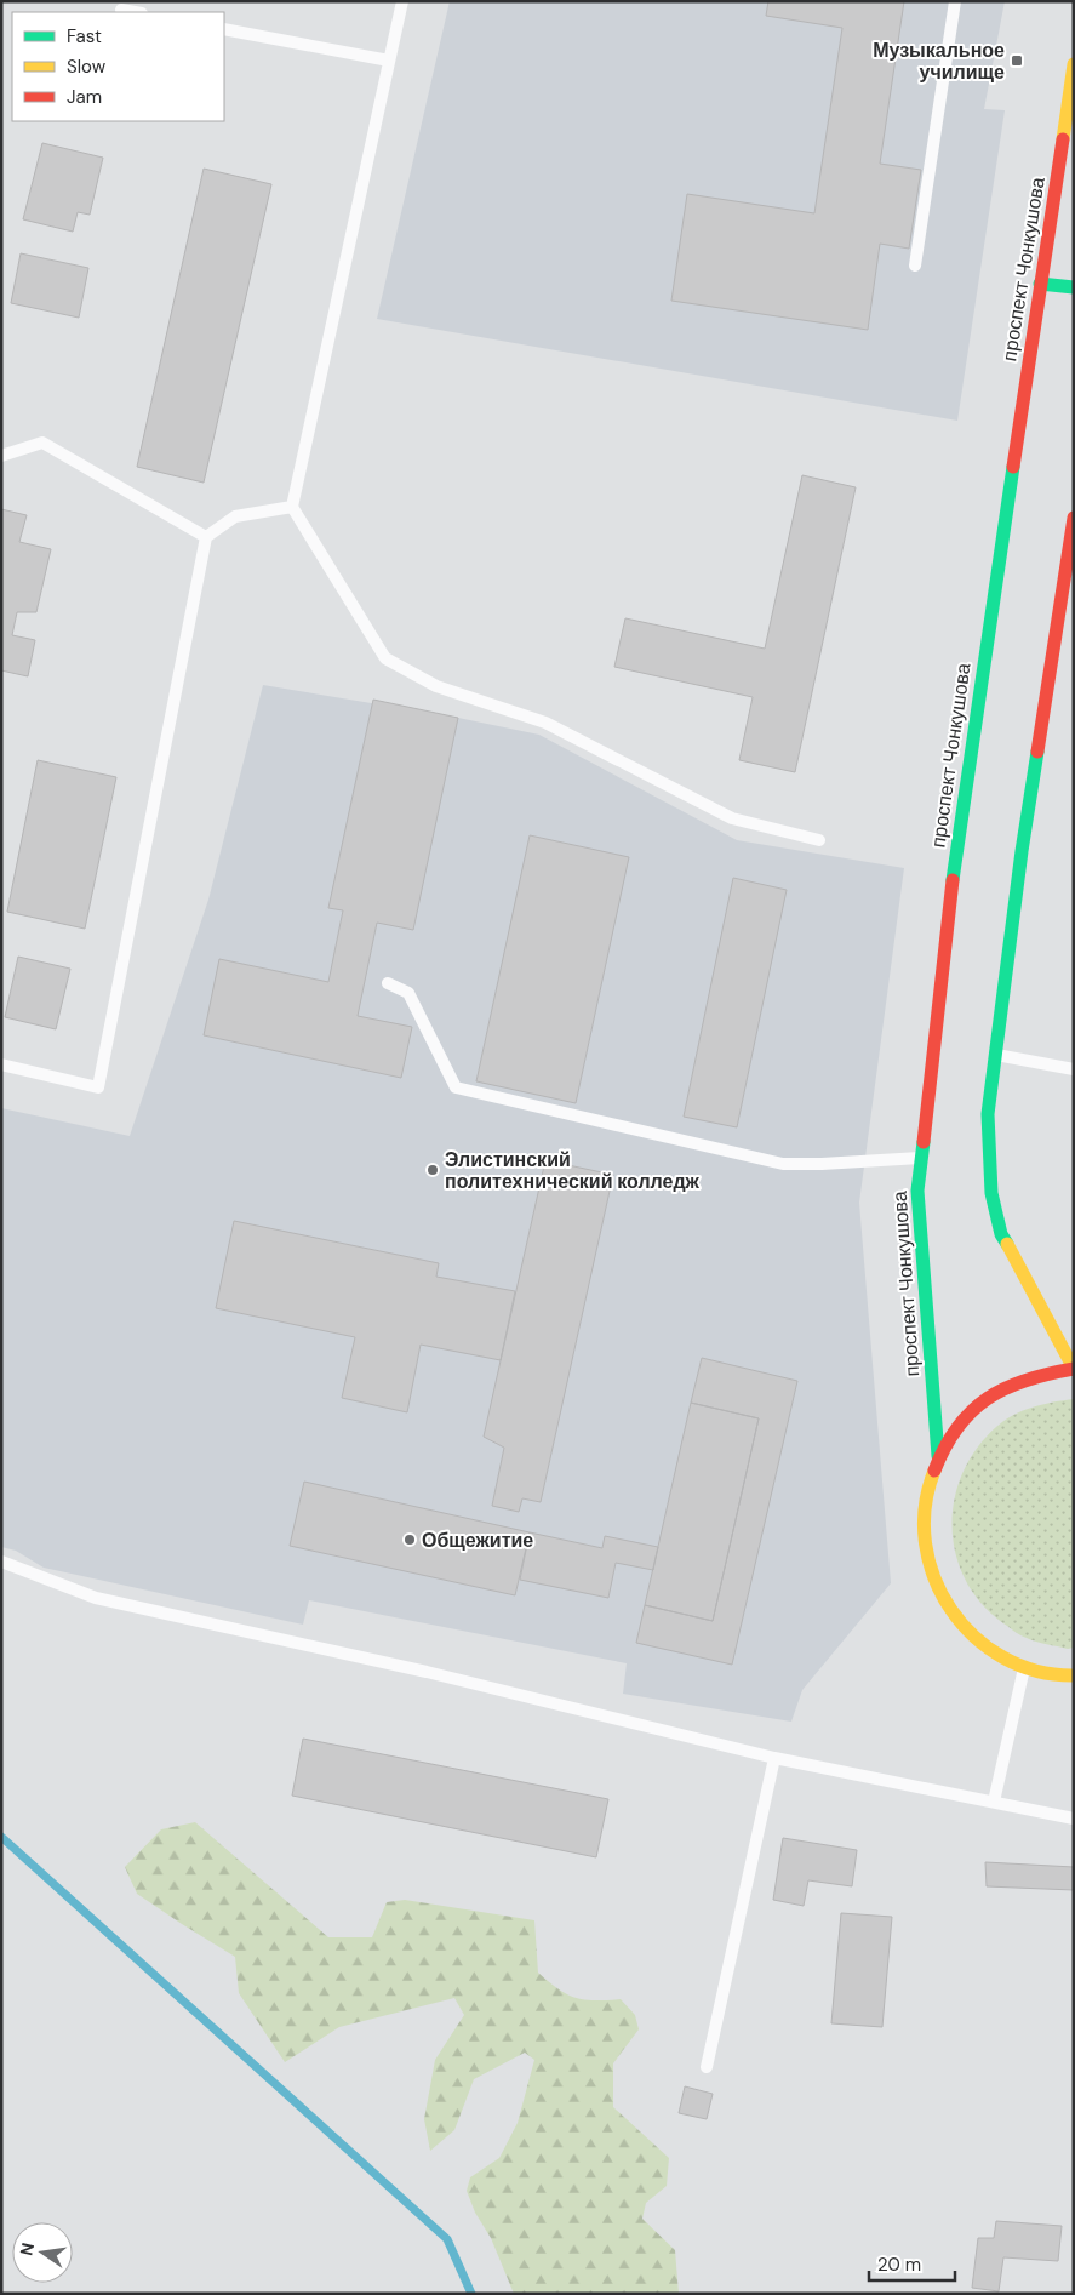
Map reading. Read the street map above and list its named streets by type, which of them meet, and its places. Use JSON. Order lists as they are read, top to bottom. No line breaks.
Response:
{"streets":{"main road":["проспект Чонкушова"]},"places":{"transit":["Музыкальное училище"],"other":["Элистинский политехнический колледж","Общежитие"]},"legend":["Fast","Slow","Jam"],"scale_bar":"20 m","north":"left"}
